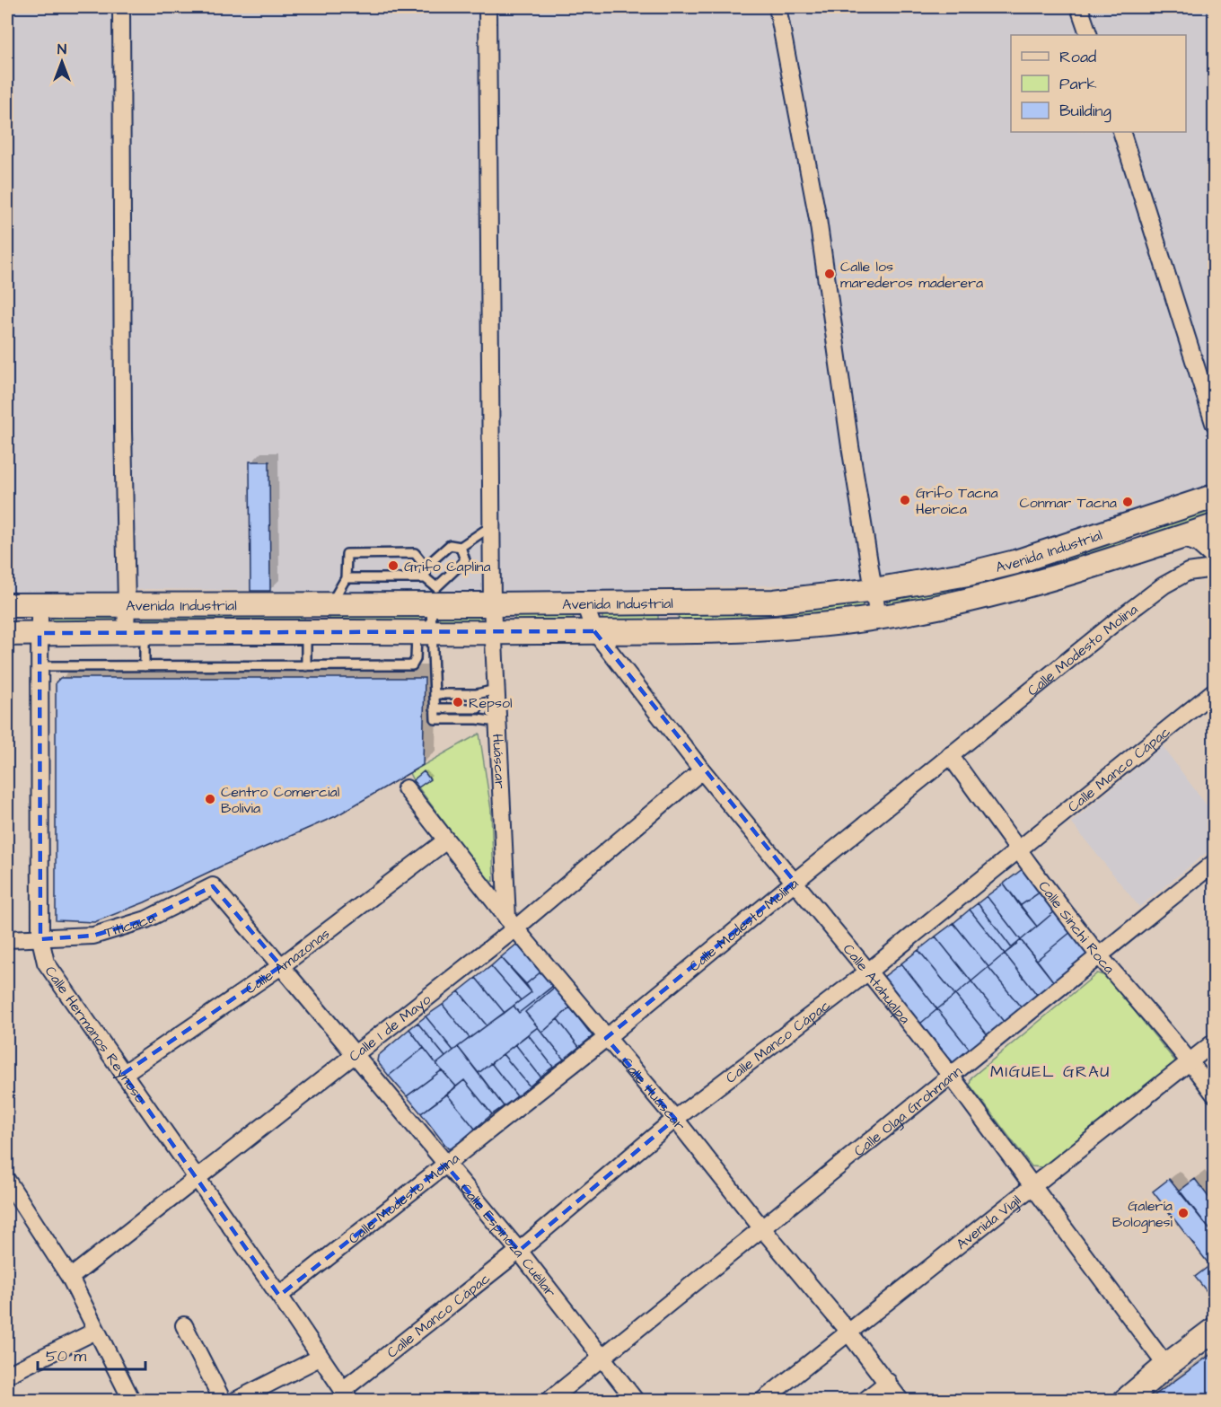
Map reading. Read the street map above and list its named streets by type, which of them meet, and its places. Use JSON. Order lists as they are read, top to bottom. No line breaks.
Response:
{"streets":{"main road":["Avenida Industrial"],"street":["Calle Modesto Molina","Huáscar","Calle Manco Cápac","Titicaca","Calle Sinchi Roca","Calle Amazonas","Calle Atahualpa","Calle 1 de Mayo","Calle Hermanos Reynoso","Calle Huáscar","Calle Olga Grohmann","Avenida Vigil","Calle Espinoza Cuéllar"]},"crossings":[["Avenida Industrial","Huáscar"],["Avenida Industrial","Calle Atahualpa"],["Avenida Industrial","Calle Hermanos Reynoso"],["Calle Modesto Molina","Calle Sinchi Roca"],["Calle Modesto Molina","Calle Atahualpa"],["Calle Modesto Molina","Calle Hermanos Reynoso"],["Calle Modesto Molina","Calle Huáscar"],["Calle Modesto Molina","Calle Espinoza Cuéllar"],["Huáscar","Calle 1 de Mayo"],["Huáscar","Calle Huáscar"],["Calle Manco Cápac","Calle Sinchi Roca"],["Calle Manco Cápac","Calle Atahualpa"],["Calle Manco Cápac","Calle Hermanos Reynoso"],["Calle Manco Cápac","Calle Huáscar"],["Calle Manco Cápac","Calle Espinoza Cuéllar"],["Titicaca","Calle Hermanos Reynoso"],["Titicaca","Calle Espinoza Cuéllar"],["Calle Sinchi Roca","Calle Olga Grohmann"],["Calle Sinchi Roca","Avenida Vigil"],["Calle Amazonas","Calle Hermanos Reynoso"],["Calle Amazonas","Calle Huáscar"],["Calle Amazonas","Calle Espinoza Cuéllar"],["Calle Atahualpa","Calle 1 de Mayo"],["Calle Atahualpa","Calle Olga Grohmann"],["Calle Atahualpa","Avenida Vigil"],["Calle 1 de Mayo","Calle Hermanos Reynoso"],["Calle 1 de Mayo","Calle Huáscar"],["Calle 1 de Mayo","Calle Espinoza Cuéllar"],["Calle Huáscar","Calle Olga Grohmann"],["Calle Huáscar","Avenida Vigil"],["Calle Olga Grohmann","Calle Espinoza Cuéllar"]],"districts":["MIGUEL GRAU"],"places":["Calle los marederos maderera","Grifo Tacna Heroica","Conmar Tacna","Grifo Caplina","Repsol","Centro Comercial Bolivia","Galería Bolognesi"],"legend":["Road","Park","Building"],"scale_bar":"50 m","north":"top"}
